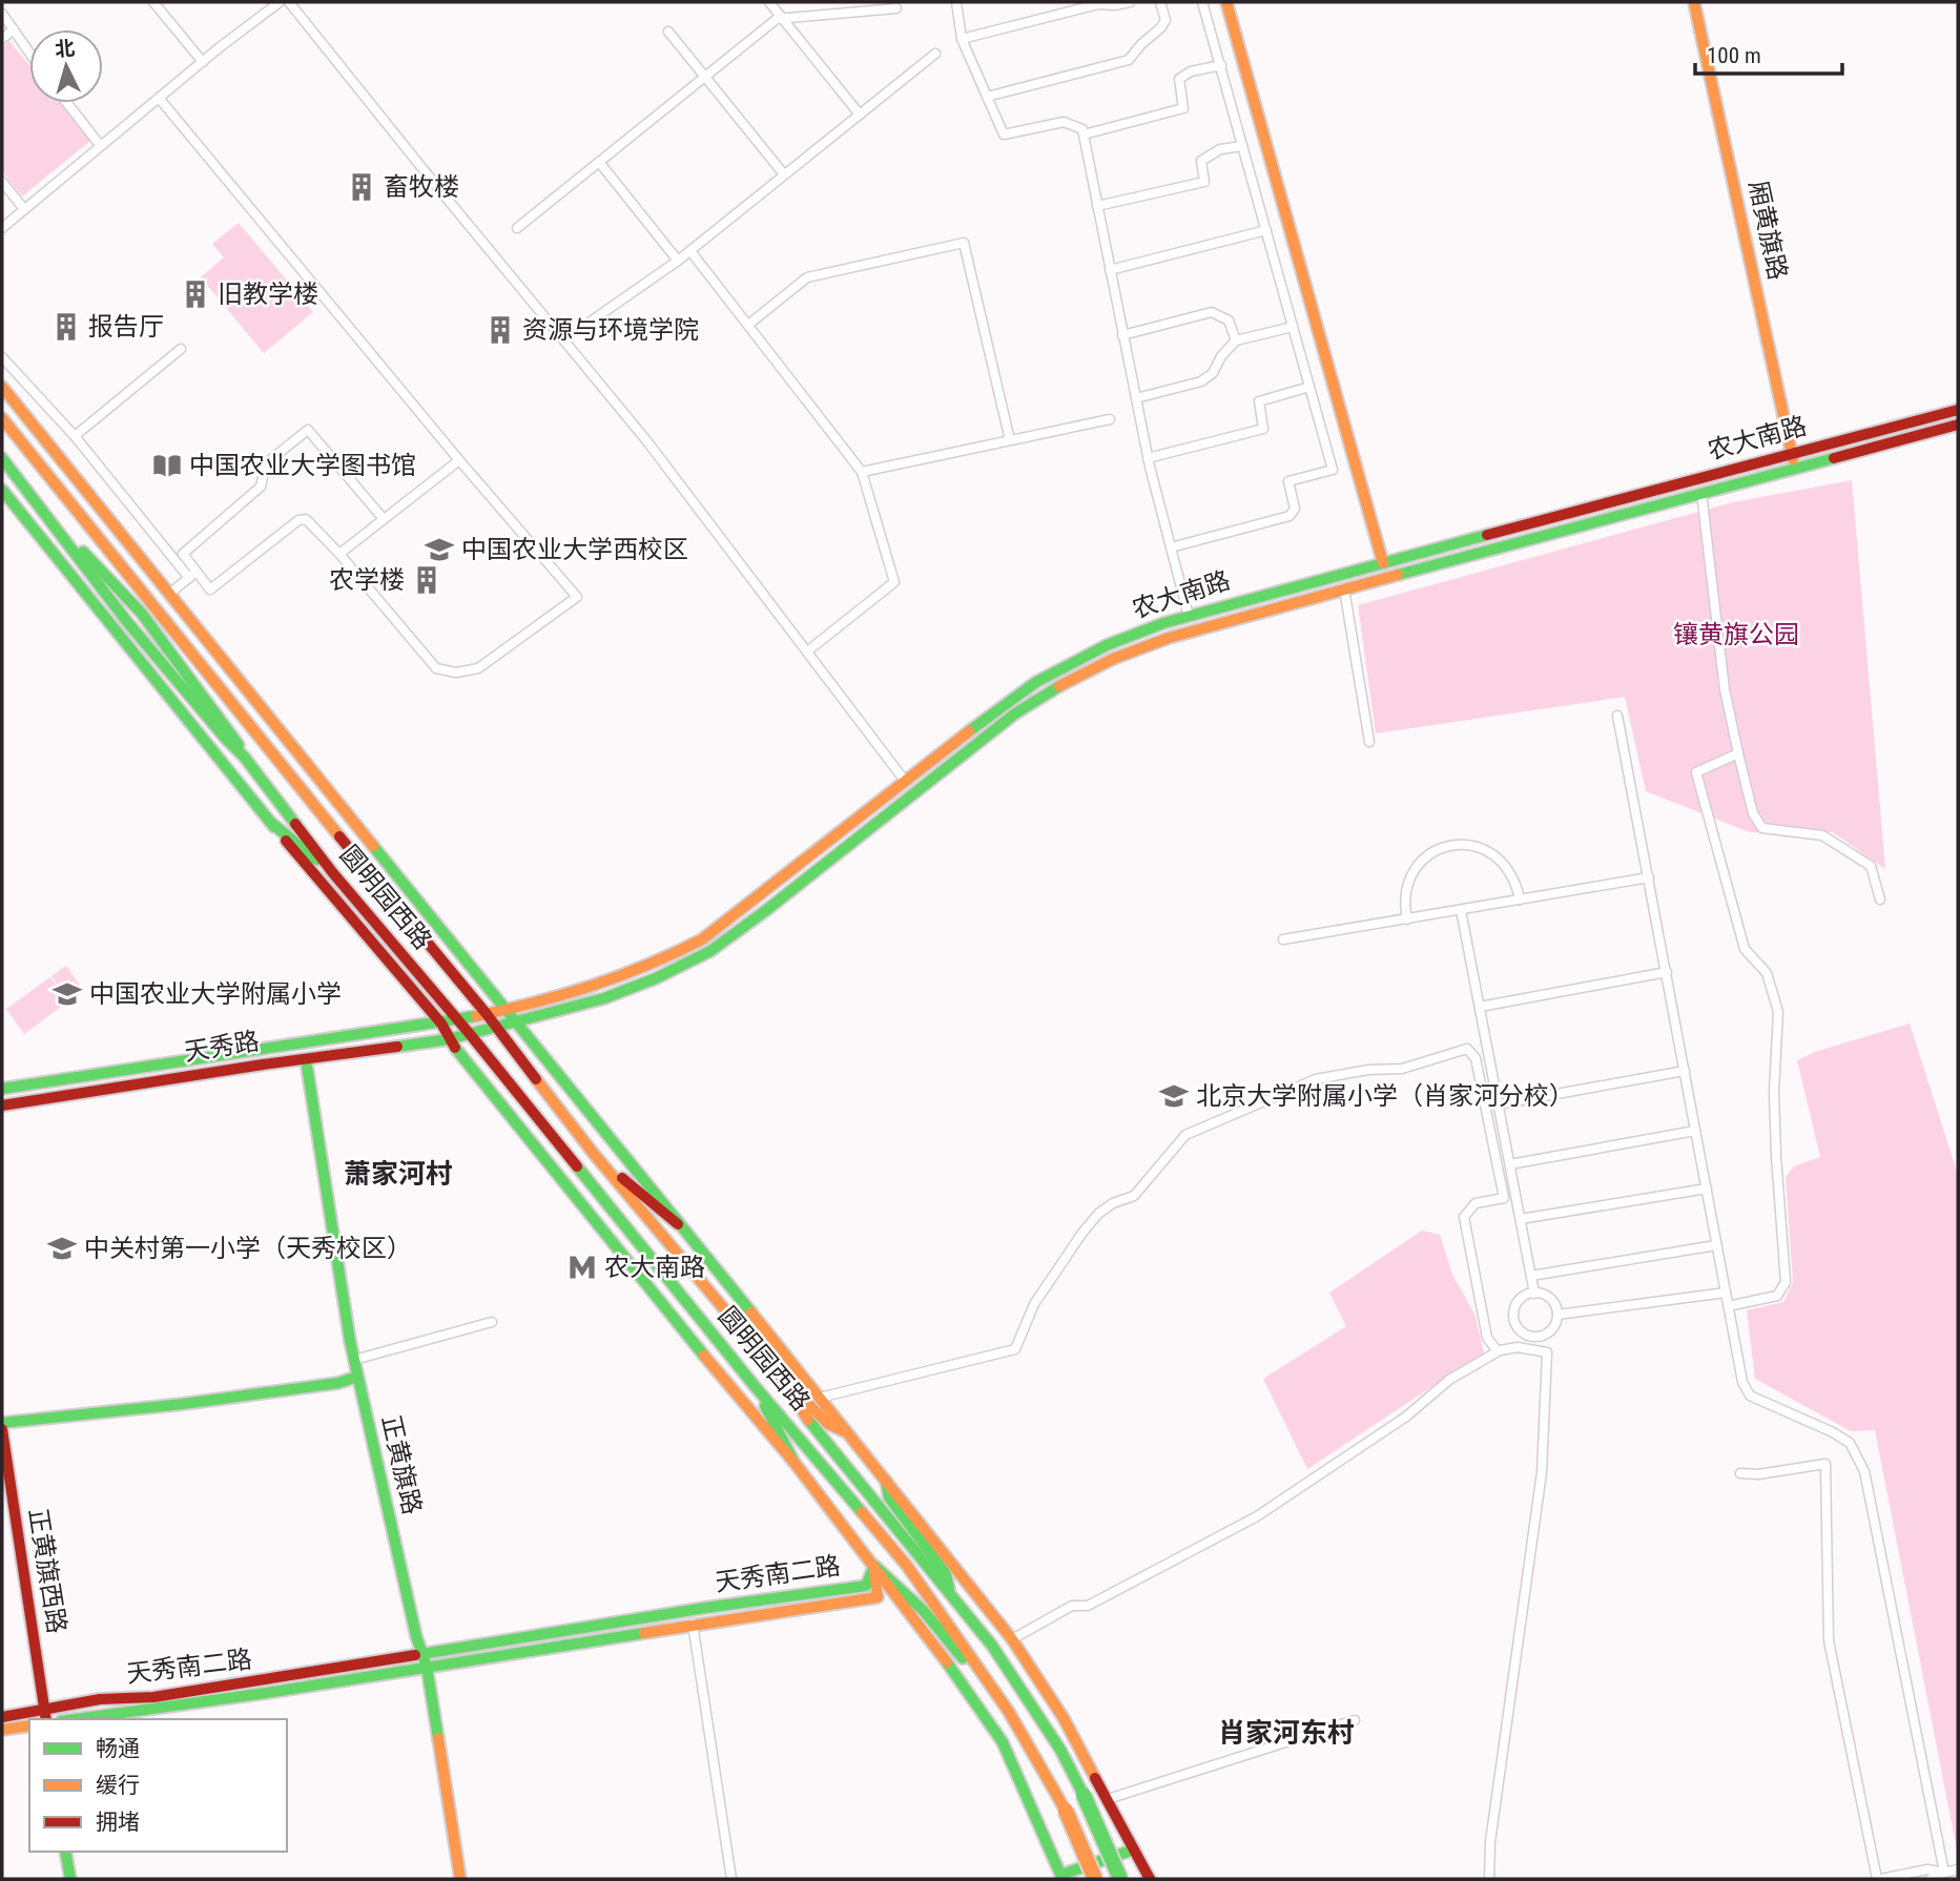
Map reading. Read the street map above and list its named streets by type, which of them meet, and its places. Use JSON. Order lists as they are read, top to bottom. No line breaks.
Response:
{"streets":{"main road":["厢黄旗路","农大南路","圆明园西路","天秀路","正黄旗路","正黄旗西路","天秀南二路"]},"crossings":[["厢黄旗路","农大南路"],["农大南路","圆明园西路"],["农大南路","天秀路"],["圆明园西路","天秀路"],["圆明园西路","天秀南二路"],["天秀路","正黄旗路"],["正黄旗路","天秀南二路"]],"districts":["萧家河村","肖家河东村"],"parks":["镶黄旗公园"],"places":{"building":["畜牧楼","旧教学楼","报告厅","资源与环境学院","农学楼"],"library":["中国农业大学图书馆"],"school or university":["中国农业大学西校区","中国农业大学附属小学","北京大学附属小学（肖家河分校）","中关村第一小学（天秀校区）"],"metro station":["农大南路"]},"legend":["畅通","缓行","拥堵"],"scale_bar":"100 m","north":"top"}
